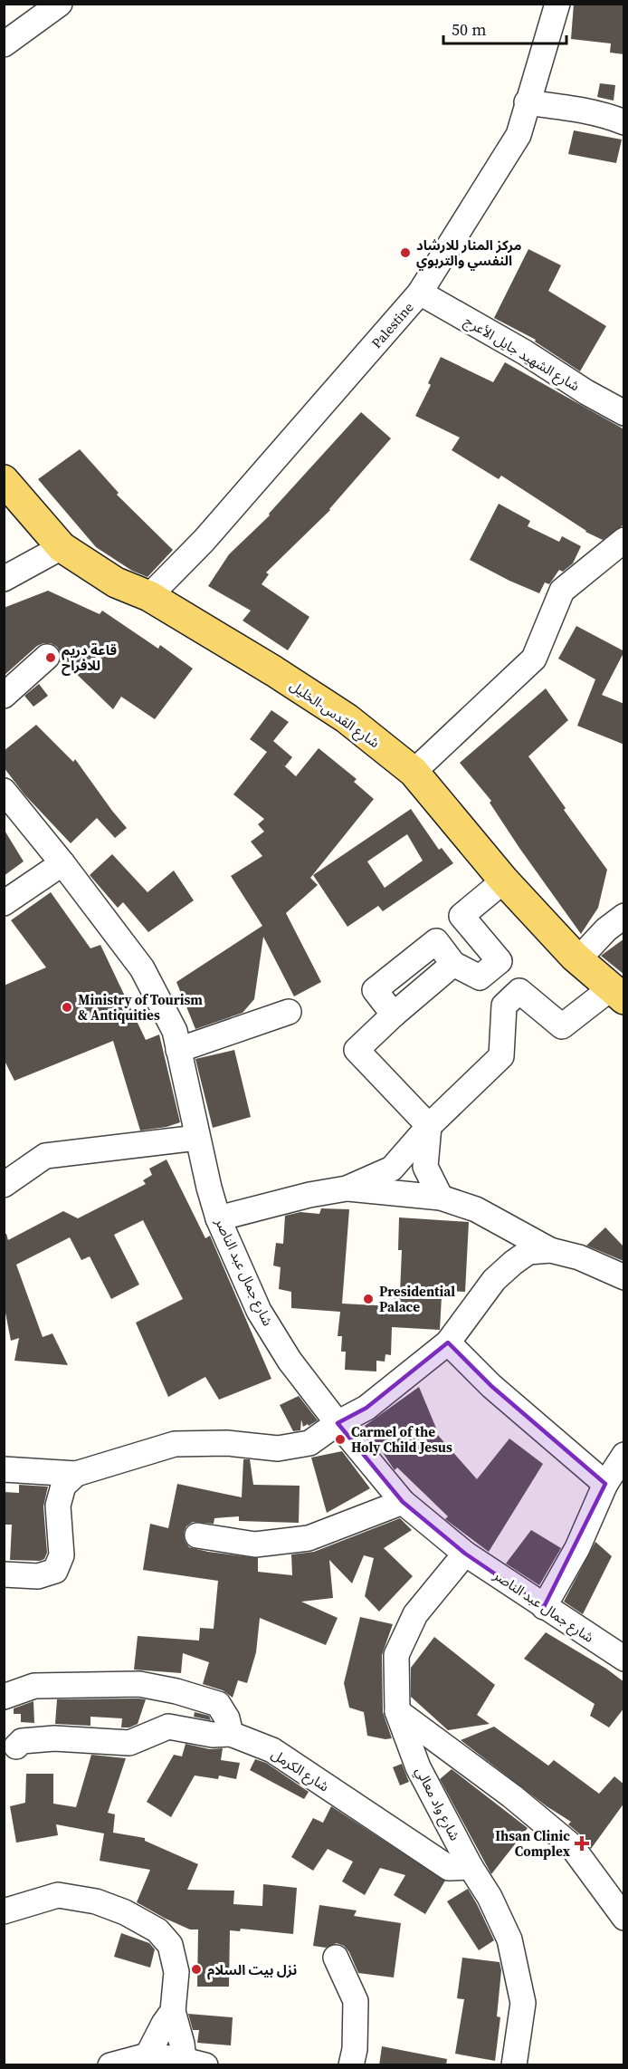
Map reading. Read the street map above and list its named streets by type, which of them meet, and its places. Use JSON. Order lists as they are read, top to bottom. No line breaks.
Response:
{"streets":{"main road":["شارع القدس-الخليل"],"street":["Palestine","شارع الشهيد جايل الأعرج","شارع جمال عبد الناصر","شارع الكرمل","شارع واد معالي"]},"crossings":[["Palestine","شارع الشهيد جايل الأعرج"],["Palestine","شارع القدس-الخليل"],["شارع جمال عبد الناصر","شارع واد معالي"],["شارع الكرمل","شارع واد معالي"]],"places":{"other":["مركز المنار للارشاد النفسي والتربوي","قاعة دريم للافراح","Ministry of Tourism & Antiquities","Presidential Palace","Carmel of the Holy Child Jesus","نزل بيت السلام"],"health":["Ihsan Clinic Complex"]},"scale_bar":"50 m"}
